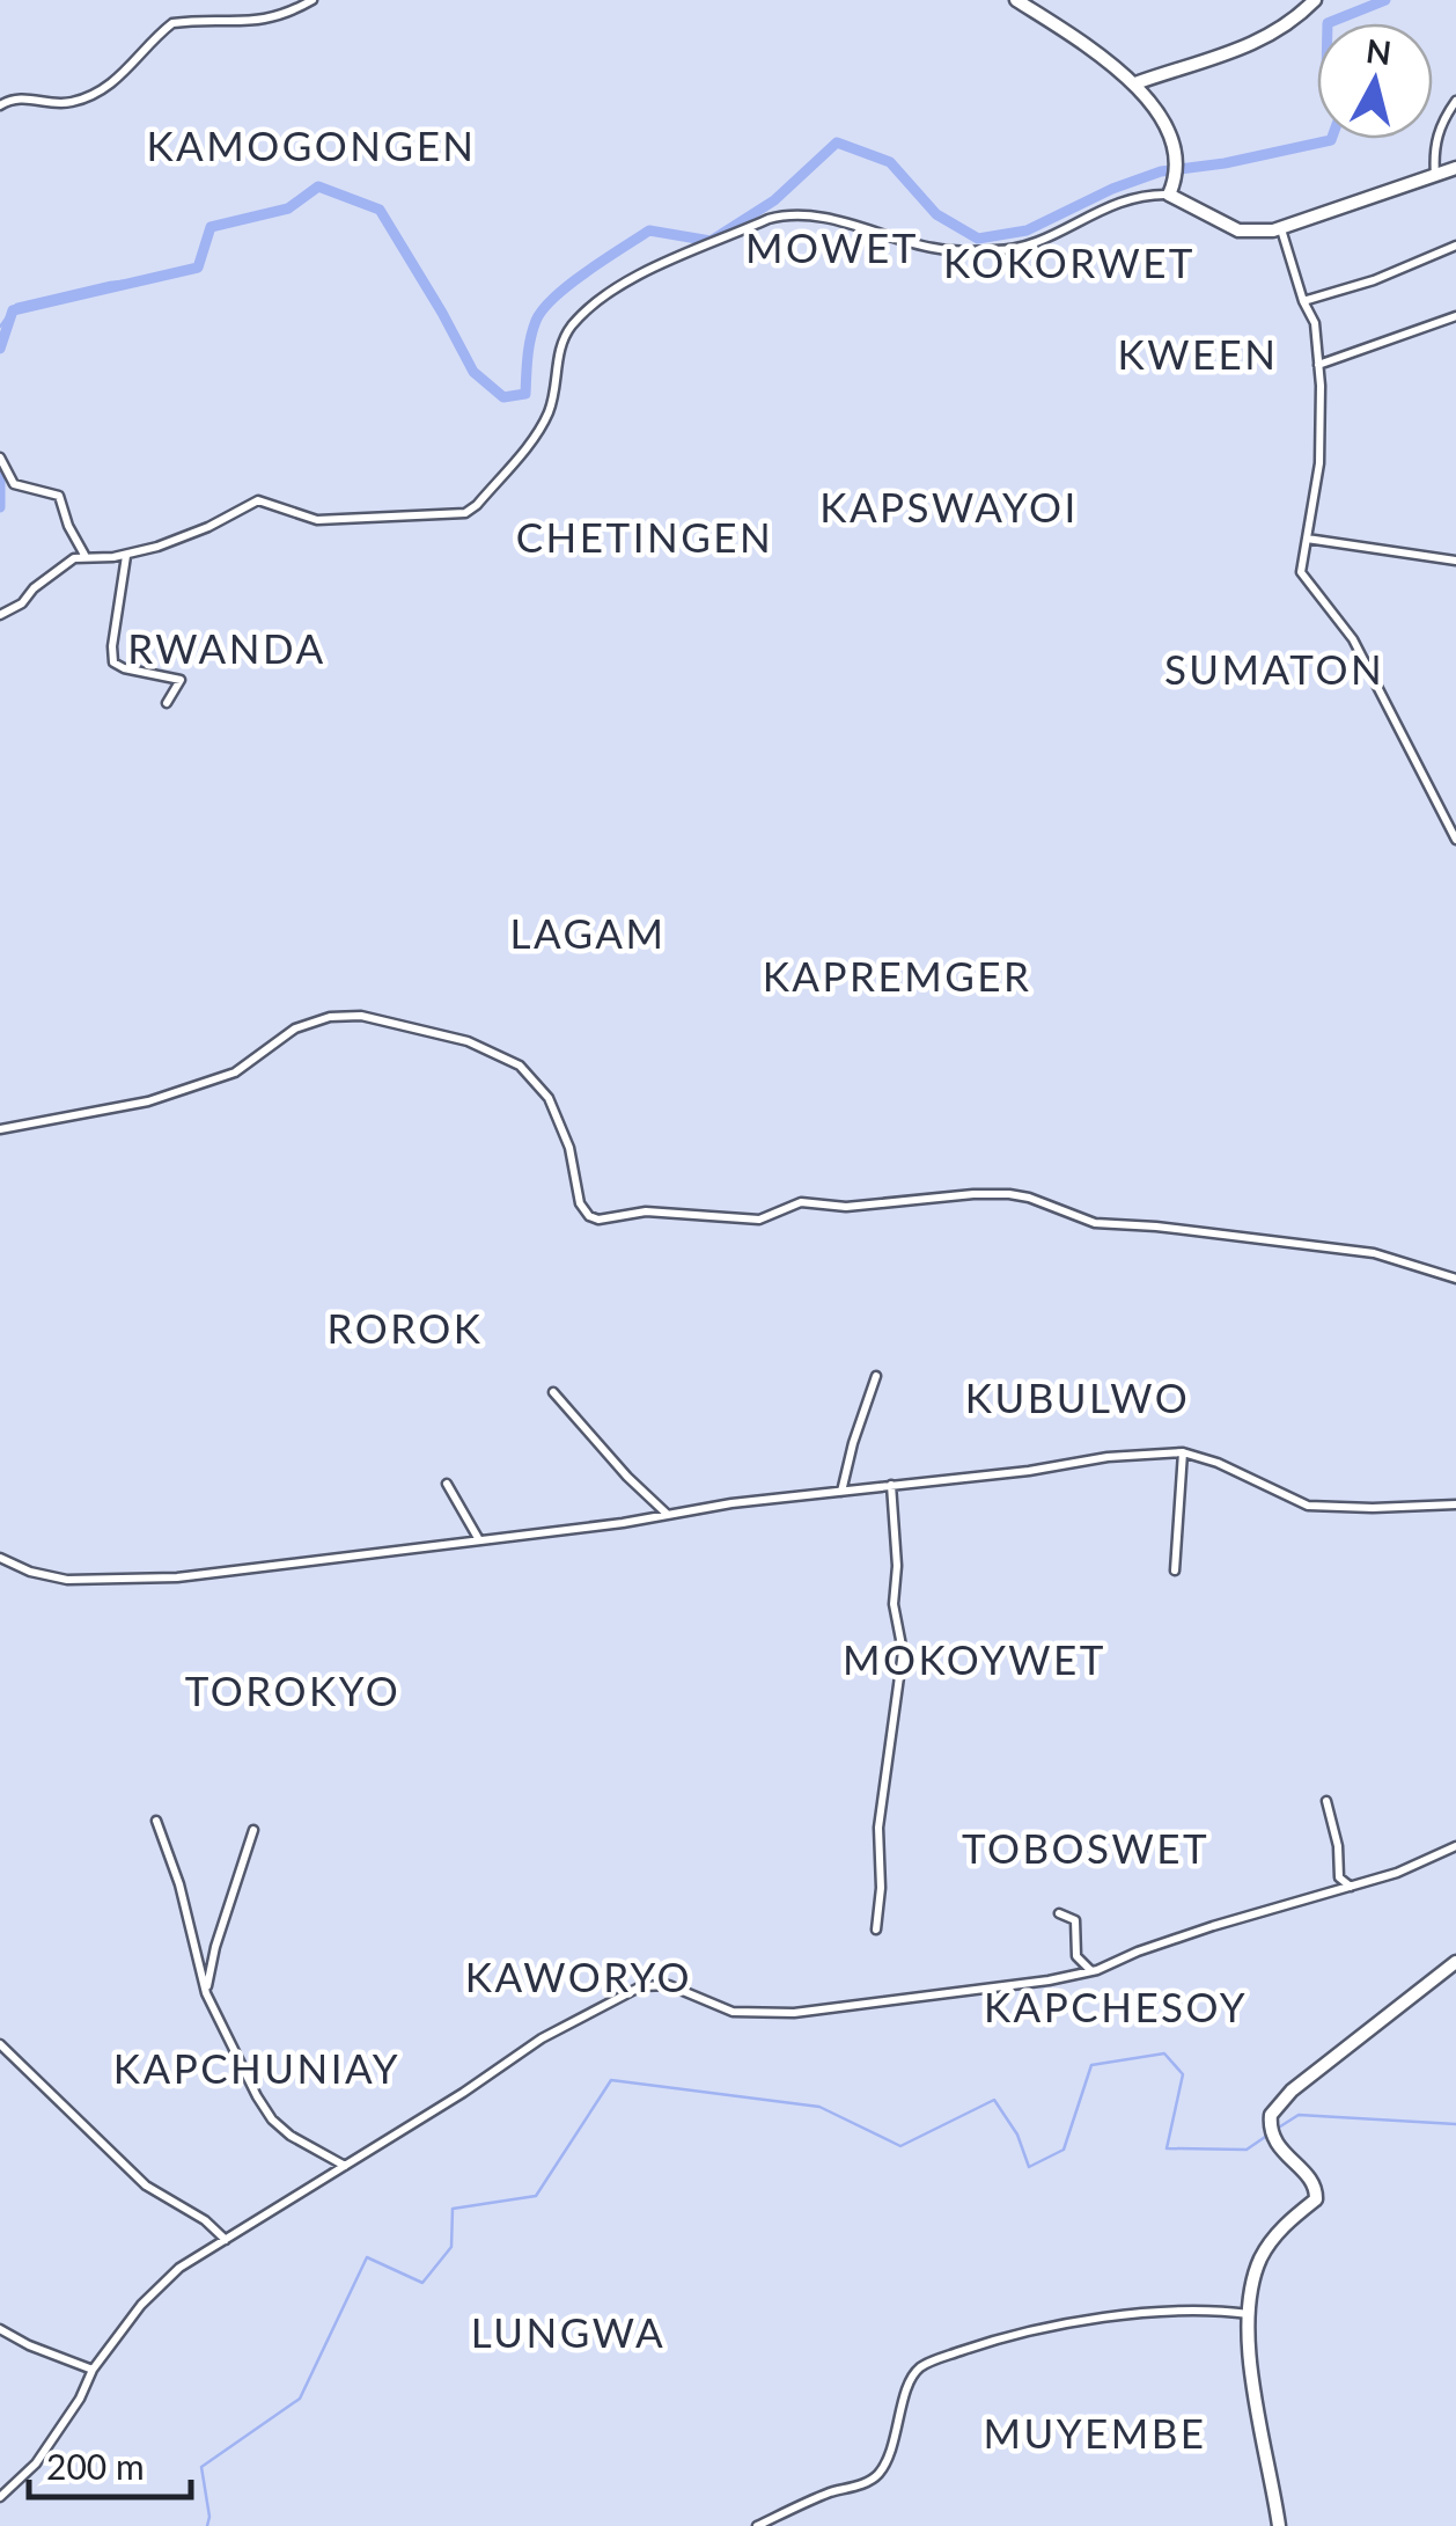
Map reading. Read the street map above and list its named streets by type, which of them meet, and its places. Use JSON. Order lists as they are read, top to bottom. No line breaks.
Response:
{"districts":["KAMOGONGEN","MOWET","KOKORWET","KWEEN","KAPSWAYOI","CHETINGEN","RWANDA","SUMATON","LAGAM","KAPREMGER","ROROK","KUBULWO","MOKOYWET","TOROKYO","TOBOSWET","KAWORYO","KAPCHESOY","KAPCHUNIAY","LUNGWA","MUYEMBE"],"scale_bar":"200 m","north":"top"}
